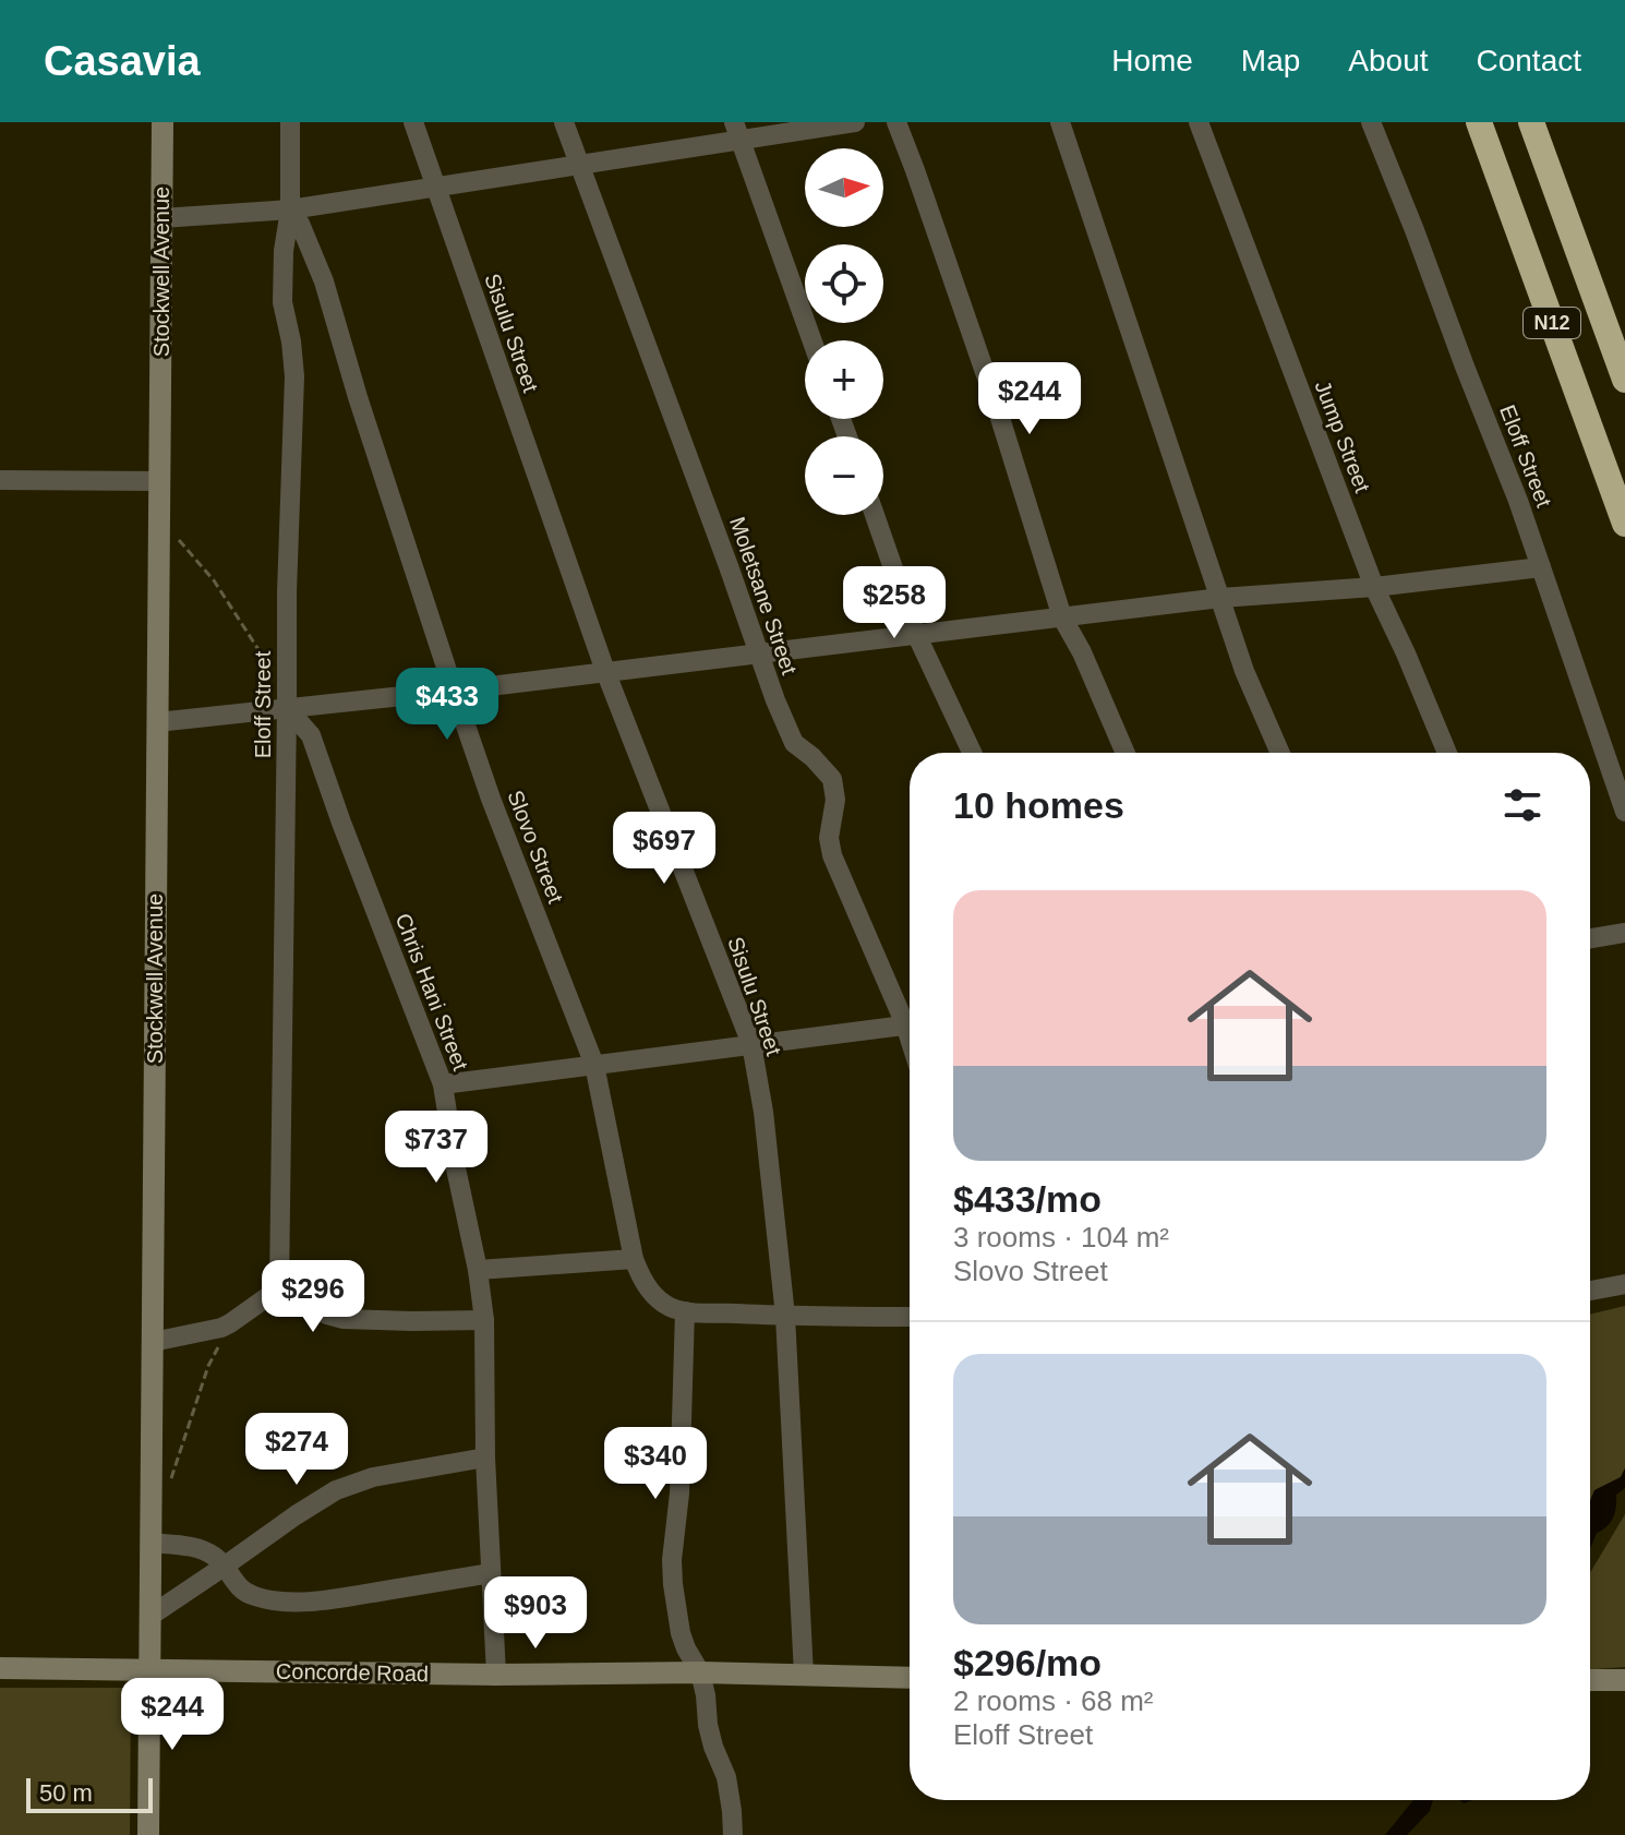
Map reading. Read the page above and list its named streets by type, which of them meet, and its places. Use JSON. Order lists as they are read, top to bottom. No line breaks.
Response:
{"streets":{"highway":["N12"],"street":["Stockwell Avenue","Sisulu Street","Jump Street","Eloff Street","Moletsane Street","Slovo Street","Chris Hani Street","Concorde Road"]},"crossings":[["Stockwell Avenue","Concorde Road"],["Sisulu Street","Concorde Road"],["Eloff Street","Slovo Street"],["Eloff Street","Chris Hani Street"],["Chris Hani Street","Concorde Road"]],"scale_bar":"50 m","north":"right","page":{"header":"Casavia","nav":["Home","Map","About","Contact"],"map_buttons":["+","−"],"price":["$244","$258","$433","$697","$737","$296","$274","$340","$903","$244"],"heading":"10 homes","list":[{"name":"$433/mo","note":"3 rooms · 104 m² · Slovo Street"},{"name":"$296/mo","note":"2 rooms · 68 m² · Eloff Street"}],"scale":"50 m"}}
